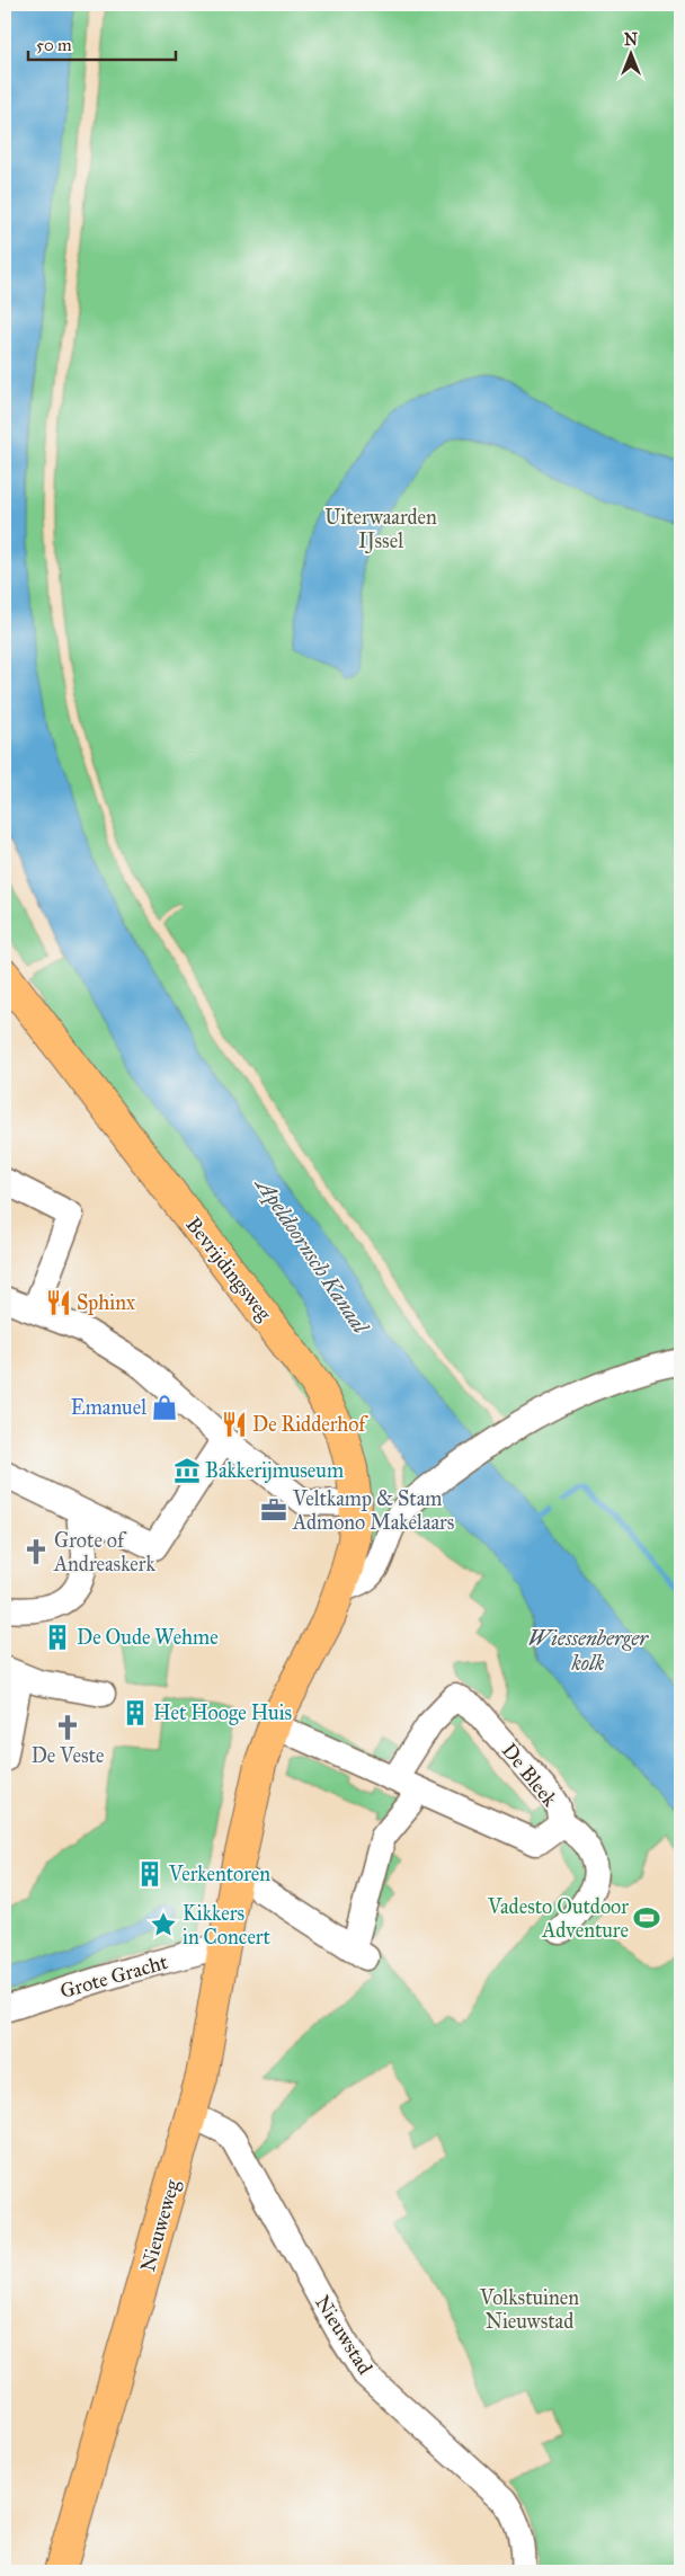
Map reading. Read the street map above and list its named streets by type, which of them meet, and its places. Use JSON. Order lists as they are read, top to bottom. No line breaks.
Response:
{"streets":{"main road":["Bevrijdingsweg","Nieuweweg"],"street":["De Bleek","Grote Gracht","Nieuwstad"]},"crossings":[["Bevrijdingsweg","Nieuweweg"],["De Bleek","Nieuweweg"],["Grote Gracht","Nieuweweg"],["Nieuweweg","Nieuwstad"]],"water":["Apeldoornsch Kanaal","Wiessenberger kolk"],"parks":["Uiterwaarden IJssel","Volkstuinen Nieuwstad"],"places":{"restaurant":["Sphinx","De Ridderhof"],"shop":["Emanuel"],"museum":["Bakkerijmuseum"],"office":["Veltkamp & Stam Admono Makelaars"],"church":["Grote of Andreaskerk","De Veste"],"building":["De Oude Wehme","Het Hooge Huis","Verkentoren"],"sports":["Vadesto Outdoor Adventure"],"place":["Kikkers in Concert"]},"scale_bar":"50 m","north":"top"}
